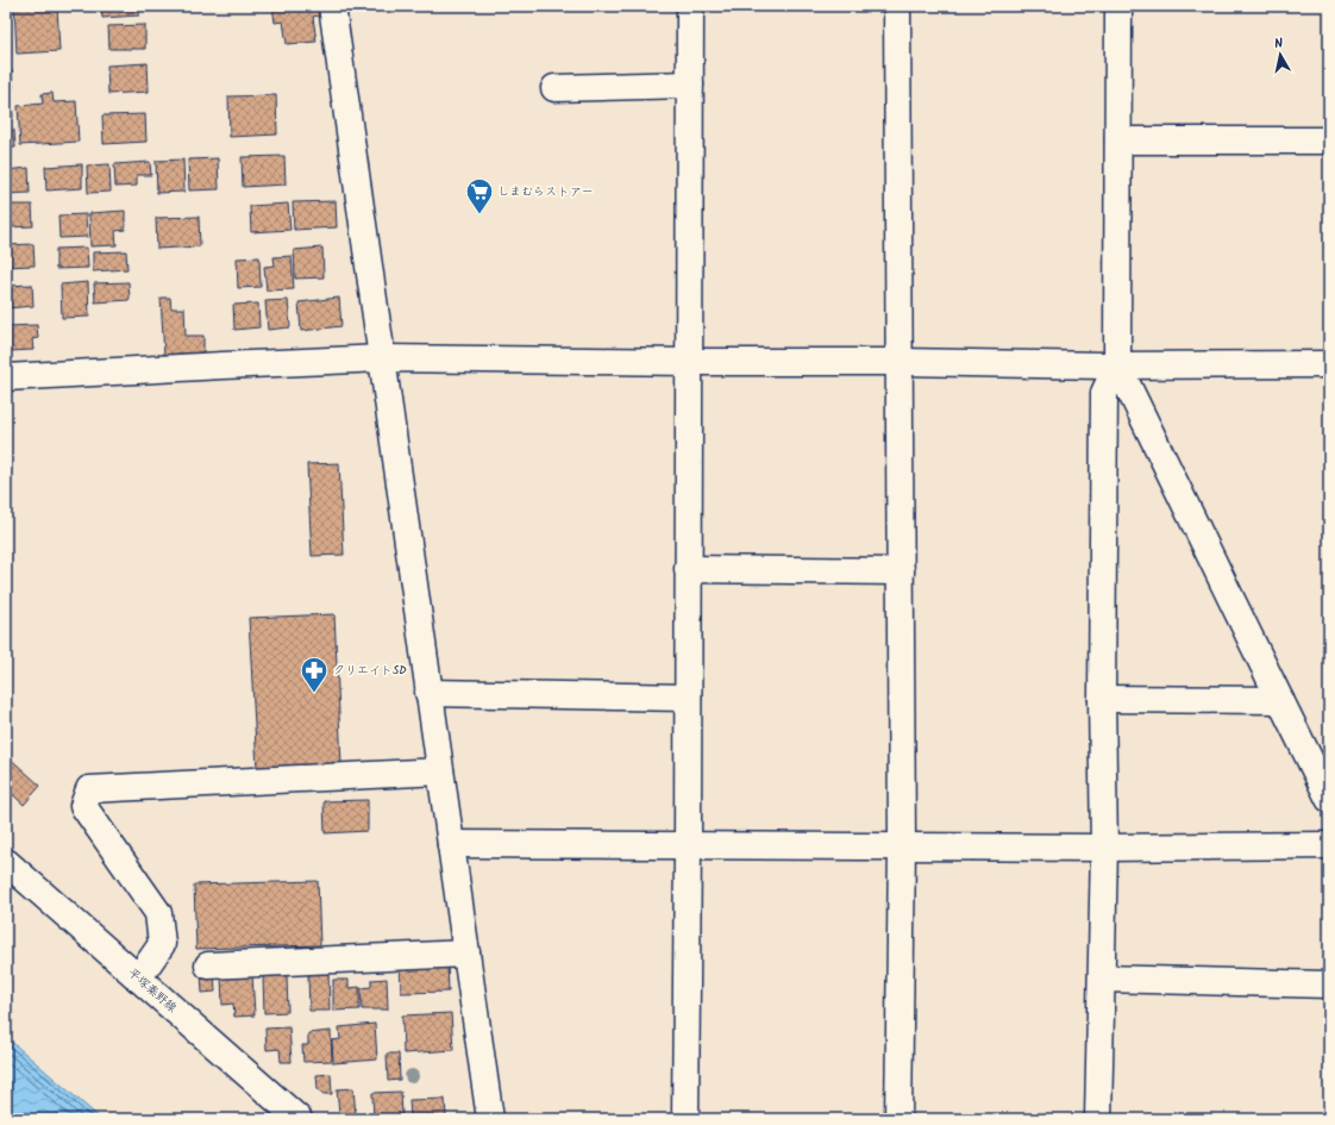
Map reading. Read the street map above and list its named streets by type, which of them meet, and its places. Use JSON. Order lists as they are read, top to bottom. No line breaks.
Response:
{"streets":{"street":["平塚秦野線"]},"places":{"supermarket":["しまむらストアー"],"pharmacy":["クリエイトSD"]},"north":"top"}
